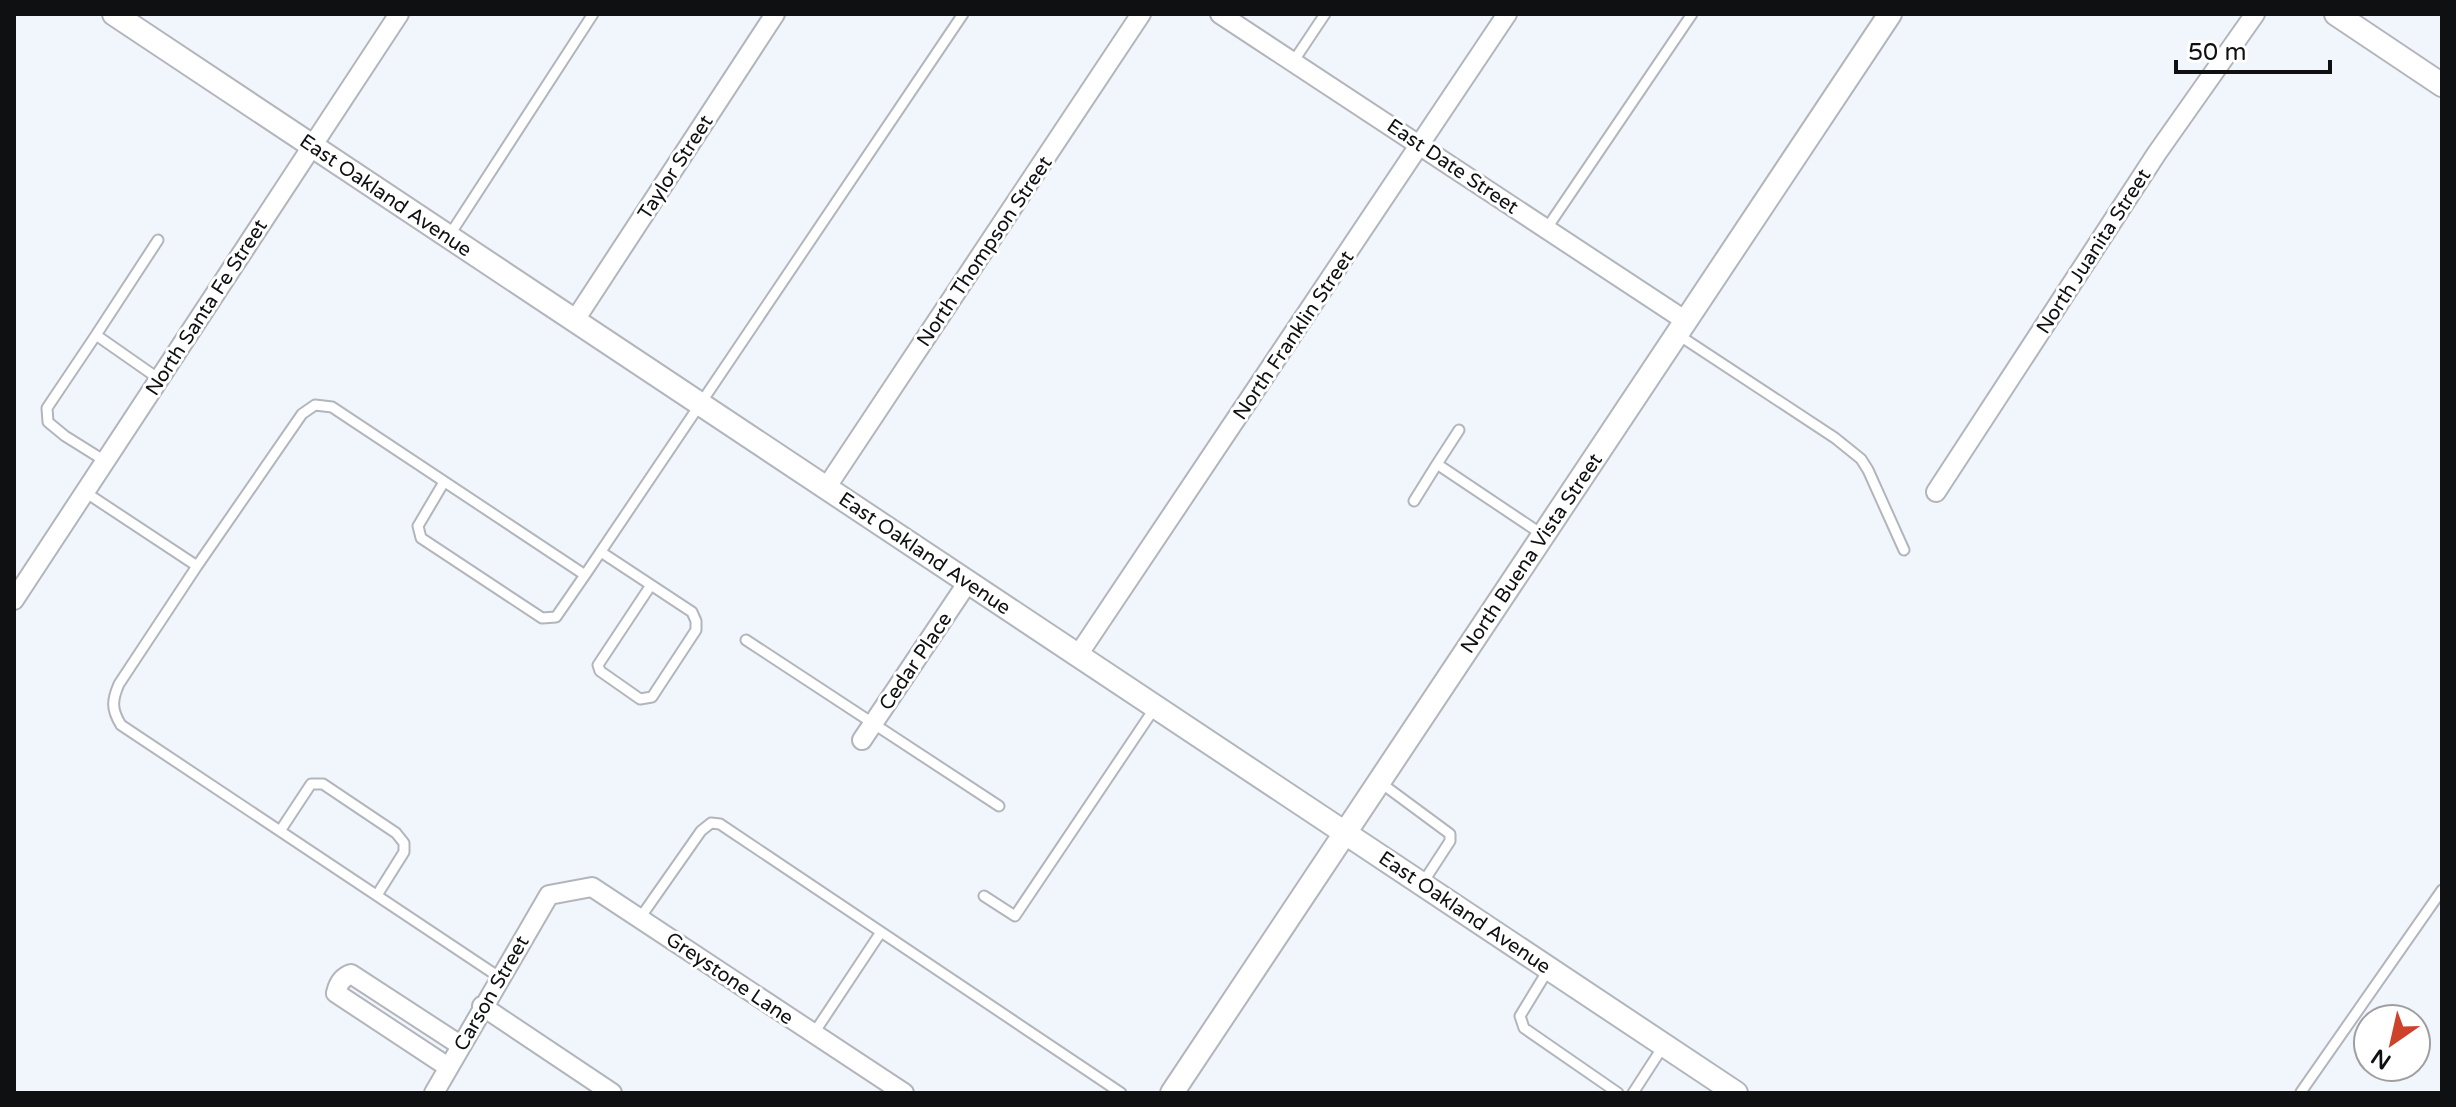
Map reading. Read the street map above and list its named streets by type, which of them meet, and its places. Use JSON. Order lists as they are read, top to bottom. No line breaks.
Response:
{"streets":{"street":["East Date Street","Taylor Street","East Oakland Avenue","North Thompson Street","North Juanita Street","North Santa Fe Street","North Franklin Street","North Buena Vista Street","Cedar Place","Greystone Lane","Carson Street"]},"crossings":[["East Date Street","North Franklin Street"],["East Date Street","North Buena Vista Street"],["Taylor Street","East Oakland Avenue"],["East Oakland Avenue","North Thompson Street"],["East Oakland Avenue","North Santa Fe Street"],["East Oakland Avenue","North Franklin Street"],["East Oakland Avenue","North Buena Vista Street"],["East Oakland Avenue","Cedar Place"],["Greystone Lane","Carson Street"]],"scale_bar":"50 m","north":"bottom left"}
